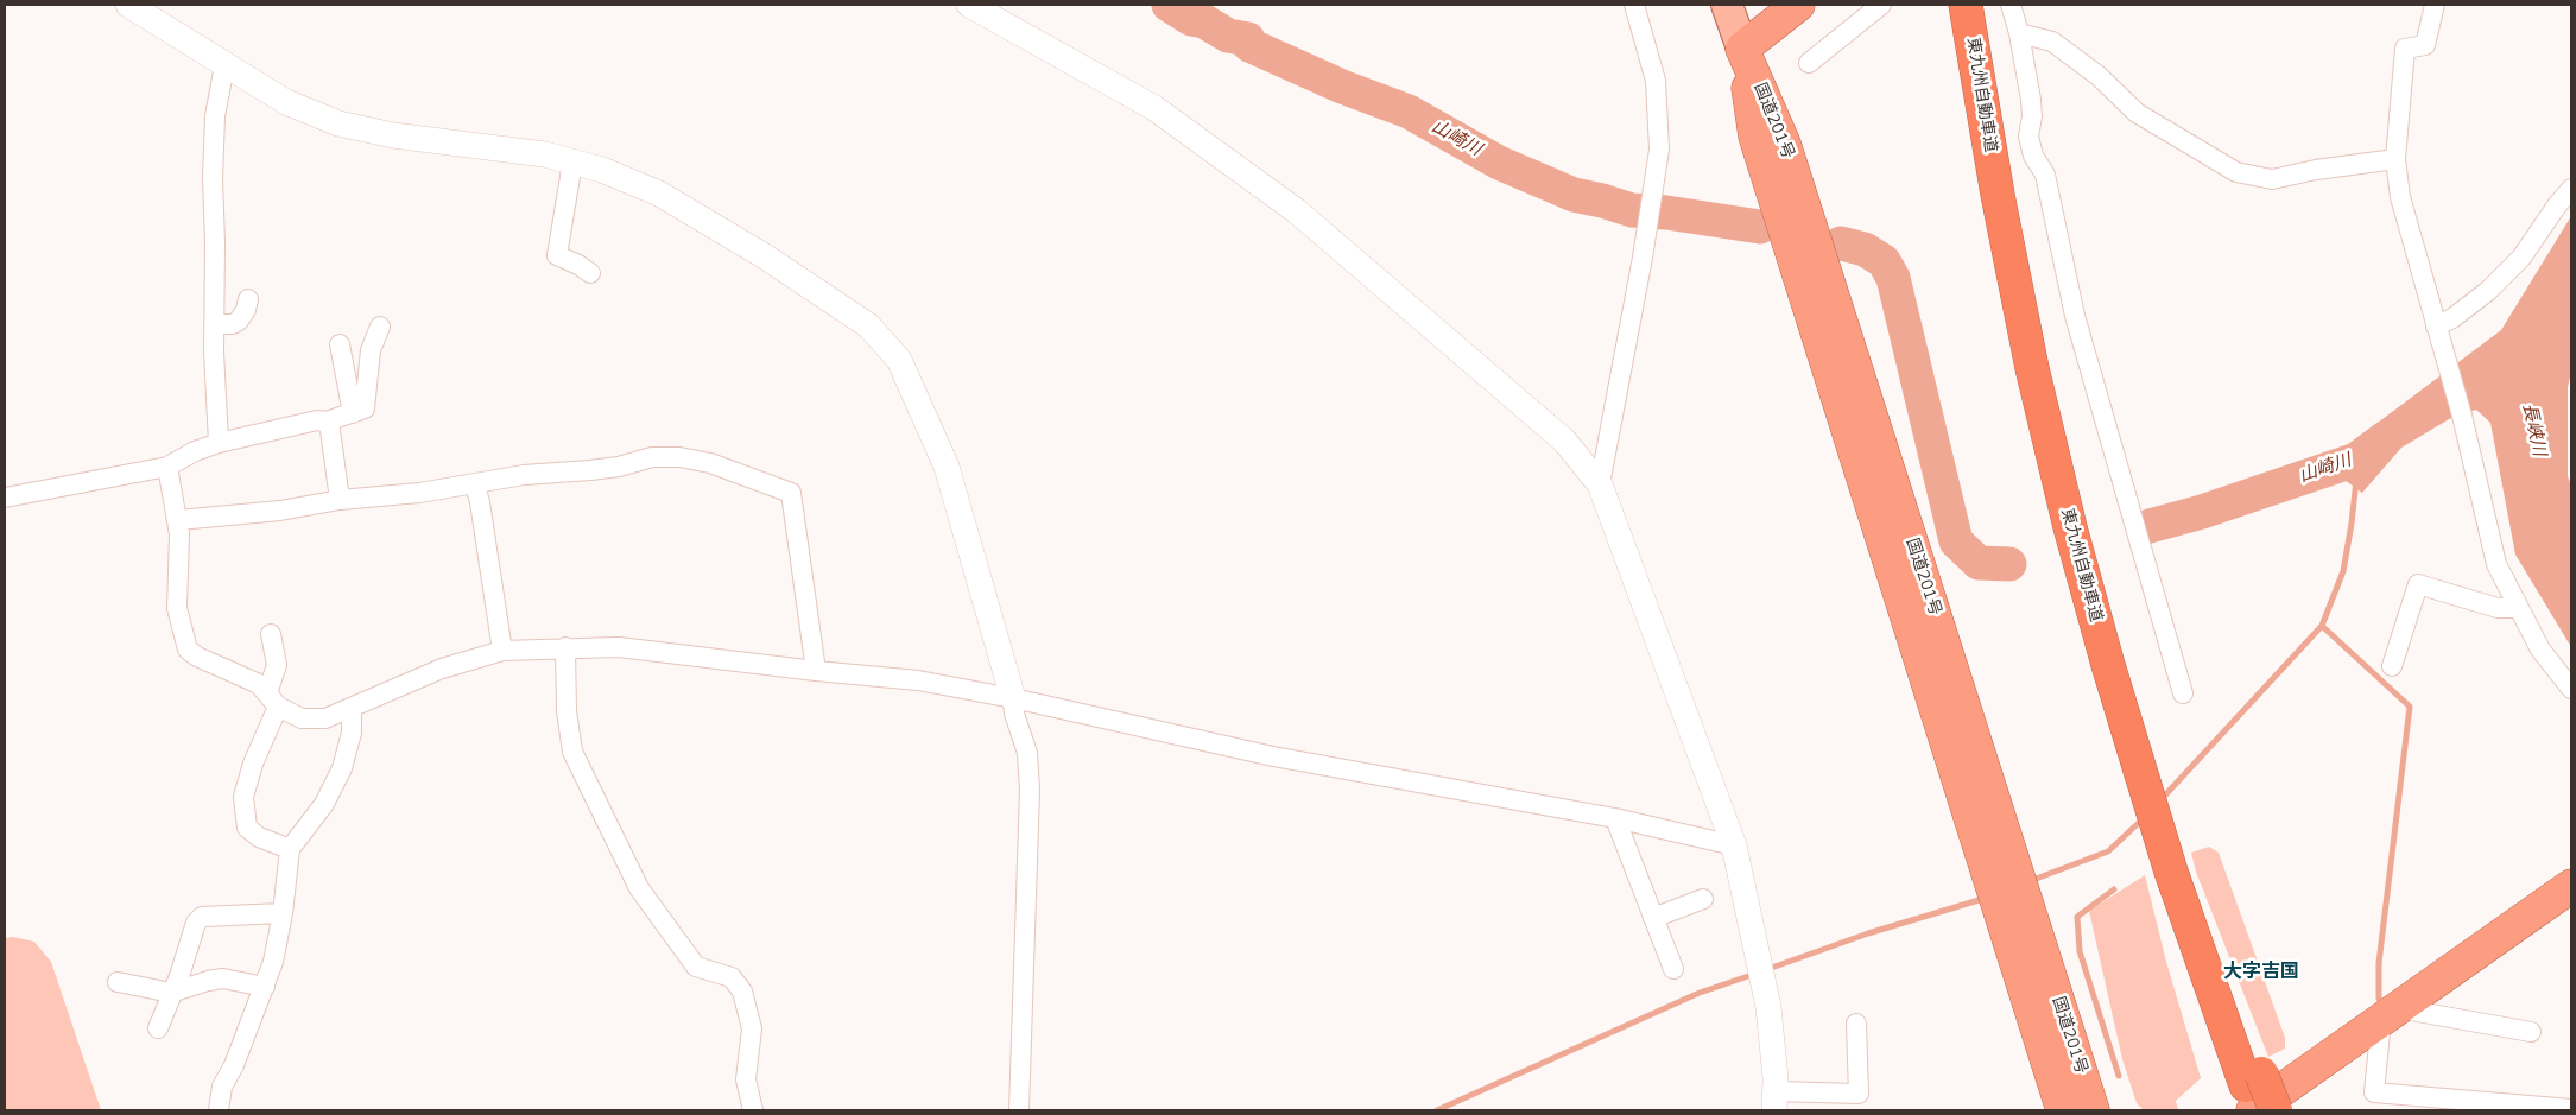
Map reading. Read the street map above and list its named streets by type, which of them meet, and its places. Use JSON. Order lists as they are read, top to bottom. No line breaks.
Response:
{"streets":{"highway":["東九州自動車道","国道201号"]},"districts":["大字吉国"],"water":["山崎川","長峡川"]}
